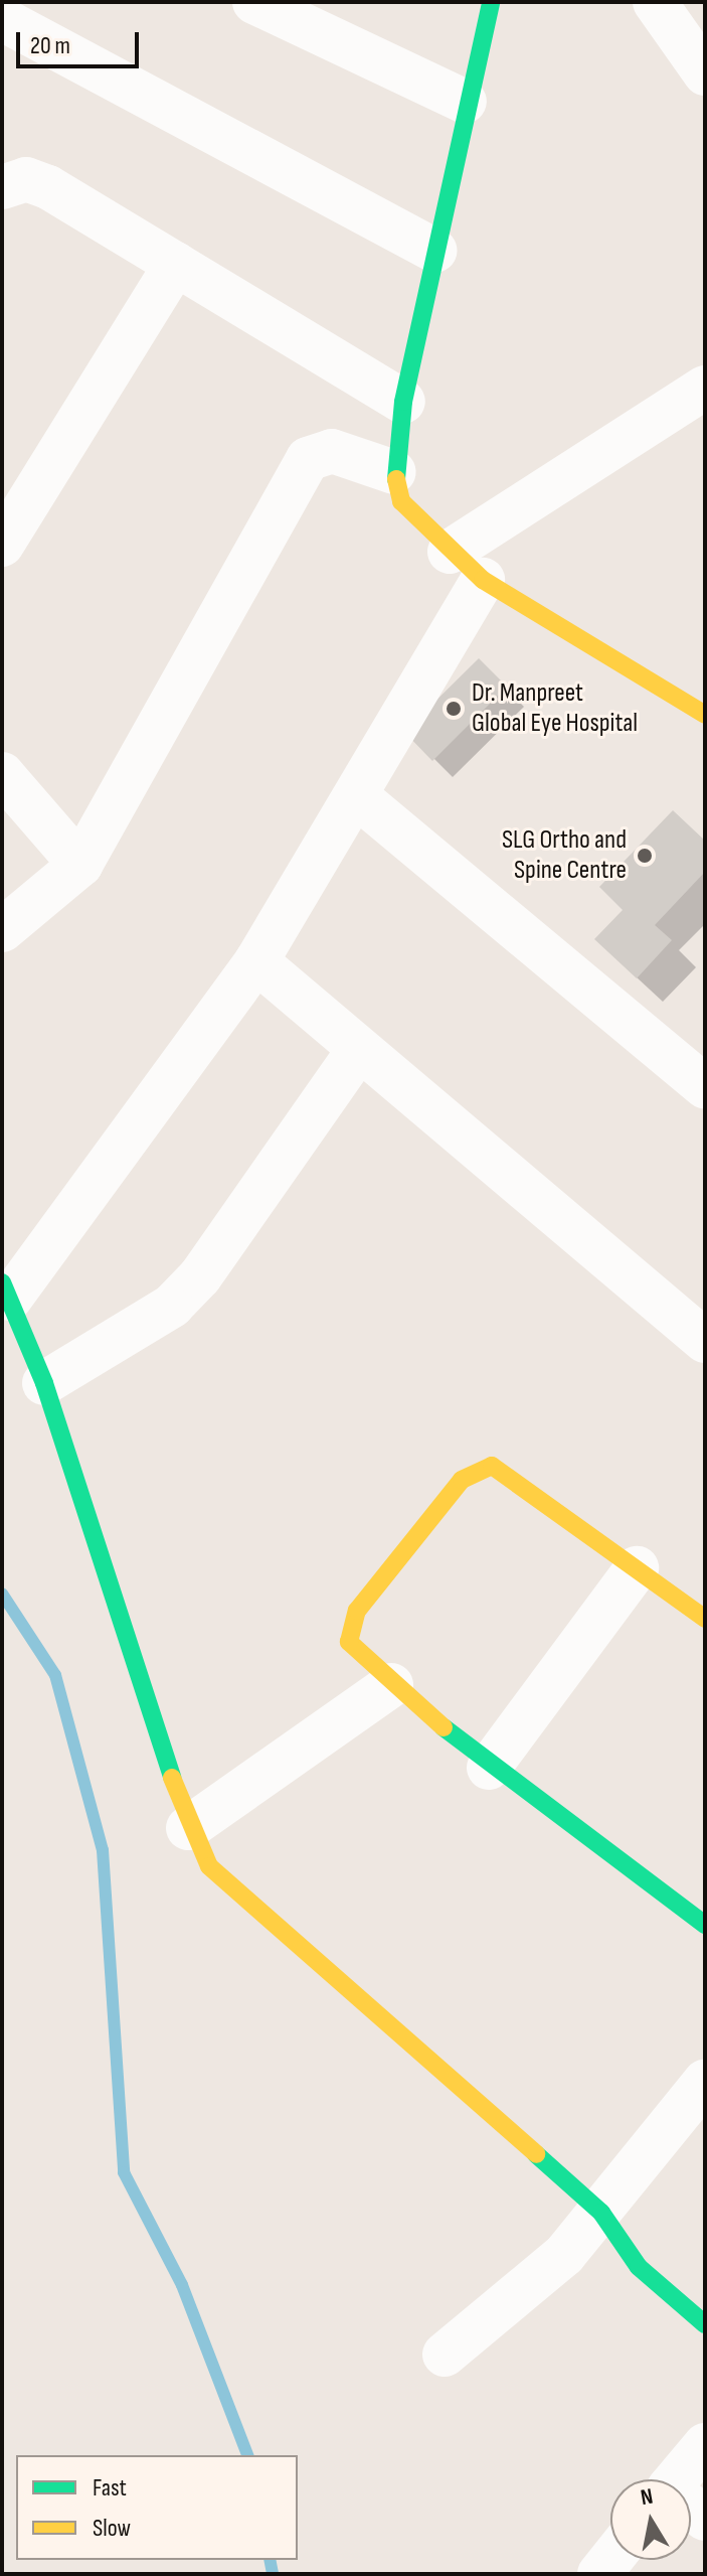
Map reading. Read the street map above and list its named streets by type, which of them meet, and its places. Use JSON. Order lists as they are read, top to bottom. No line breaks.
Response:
{"places":["Dr. Manpreet Global Eye Hospital","SLG Ortho and Spine Centre"],"legend":["Fast","Slow"],"scale_bar":"20 m","north":"top"}
